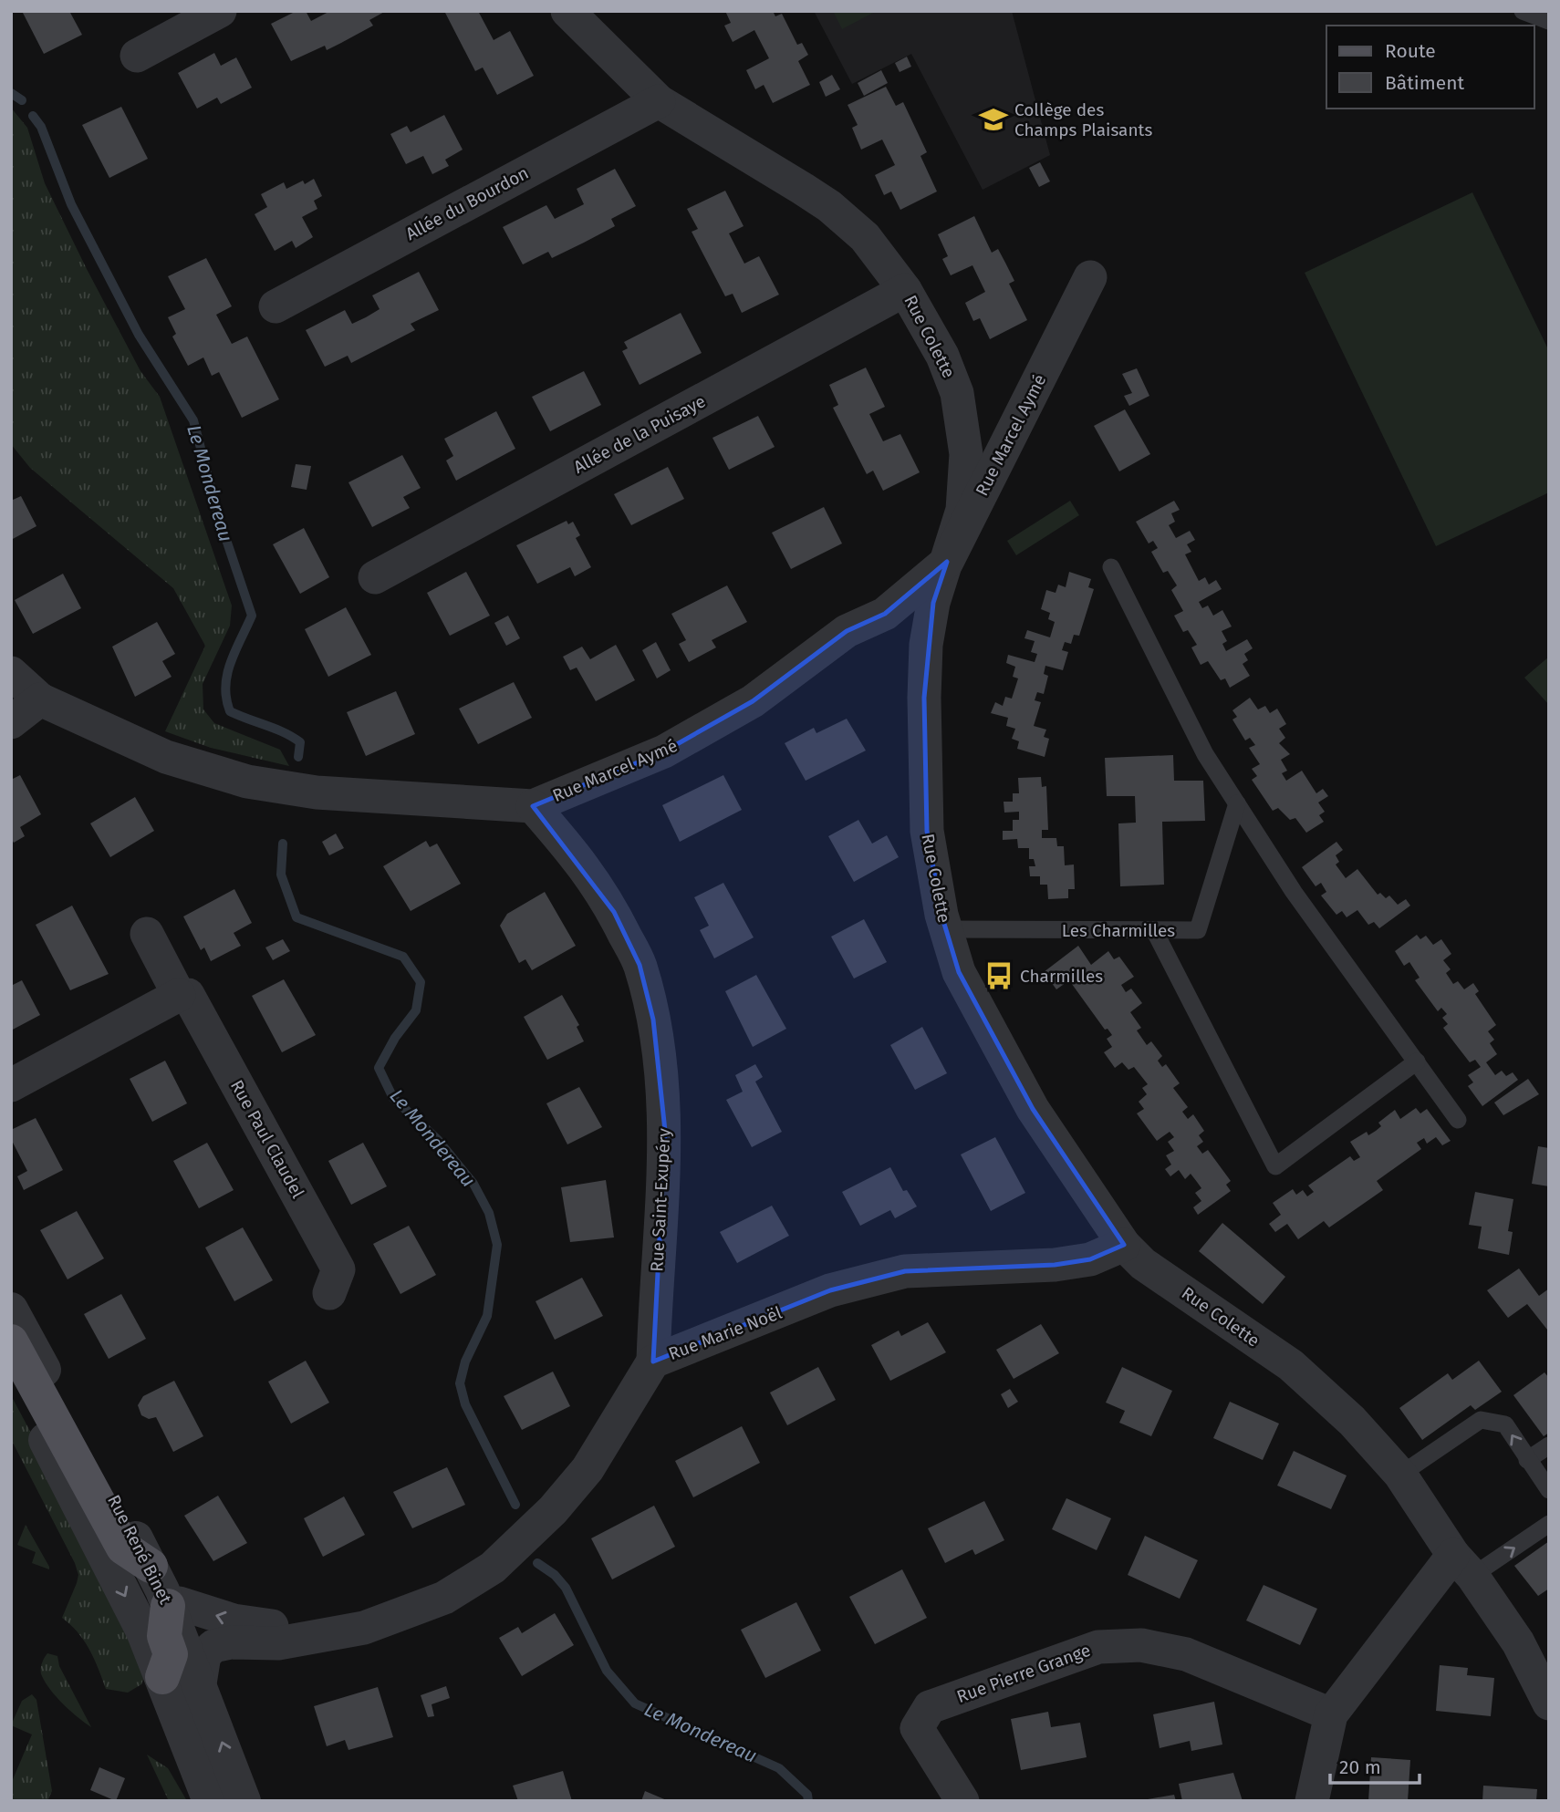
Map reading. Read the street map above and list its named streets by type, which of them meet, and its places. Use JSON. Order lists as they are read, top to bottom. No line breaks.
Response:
{"streets":{"street":["Allée du Bourdon","Rue Colette","Allée de la Puisaye","Rue Marcel Aymé","Rue Paul Claudel","Rue Saint-Exupéry","Rue Marie Noël","Rue René Binet","Rue Pierre Grange"],"lane":["Les Charmilles"]},"crossings":[["Allée du Bourdon","Rue Colette"],["Rue Colette","Allée de la Puisaye"],["Rue Colette","Rue Marcel Aymé"],["Rue Colette","Les Charmilles"],["Rue Colette","Rue Marie Noël"],["Rue Marcel Aymé","Rue Saint-Exupéry"],["Rue Saint-Exupéry","Rue Marie Noël"],["Rue Marie Noël","Rue René Binet"]],"water":["Le Mondereau"],"places":{"school or university":["Collège des Champs Plaisants"],"bus stop":["Charmilles"]},"legend":["Route","Bâtiment"],"scale_bar":"20 m"}
